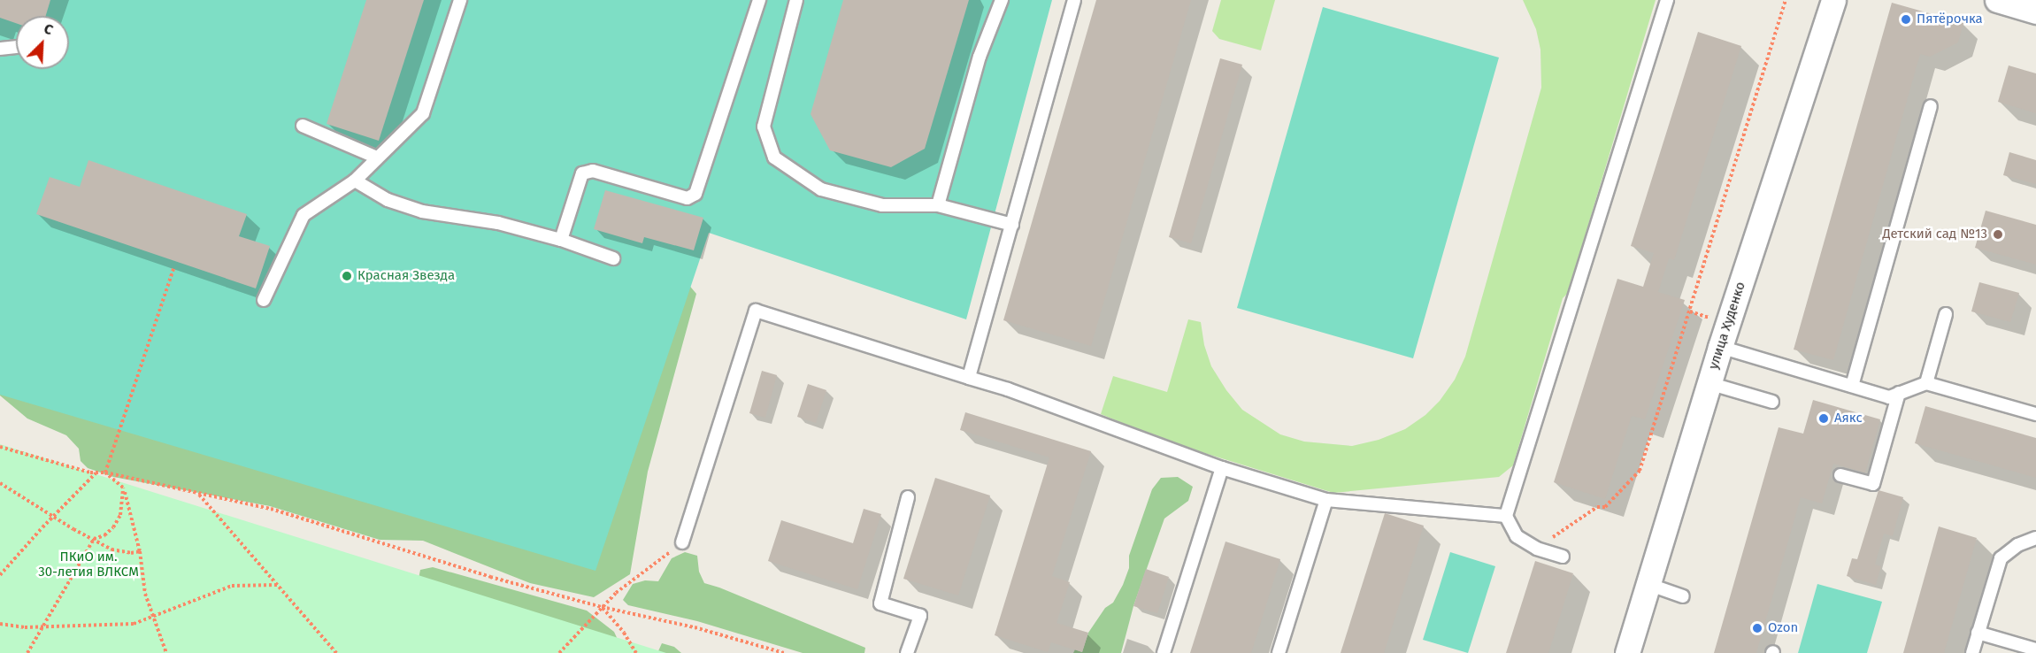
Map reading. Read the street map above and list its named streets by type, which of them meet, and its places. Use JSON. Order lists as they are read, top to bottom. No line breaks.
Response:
{"streets":{"street":["улица Худенко"]},"parks":["ПКиО им. 30-летия ВЛКСМ"],"places":["Пятёрочка","Детский сад №13","Красная Звезда","Аякс","Ozon"],"north":"top right"}
